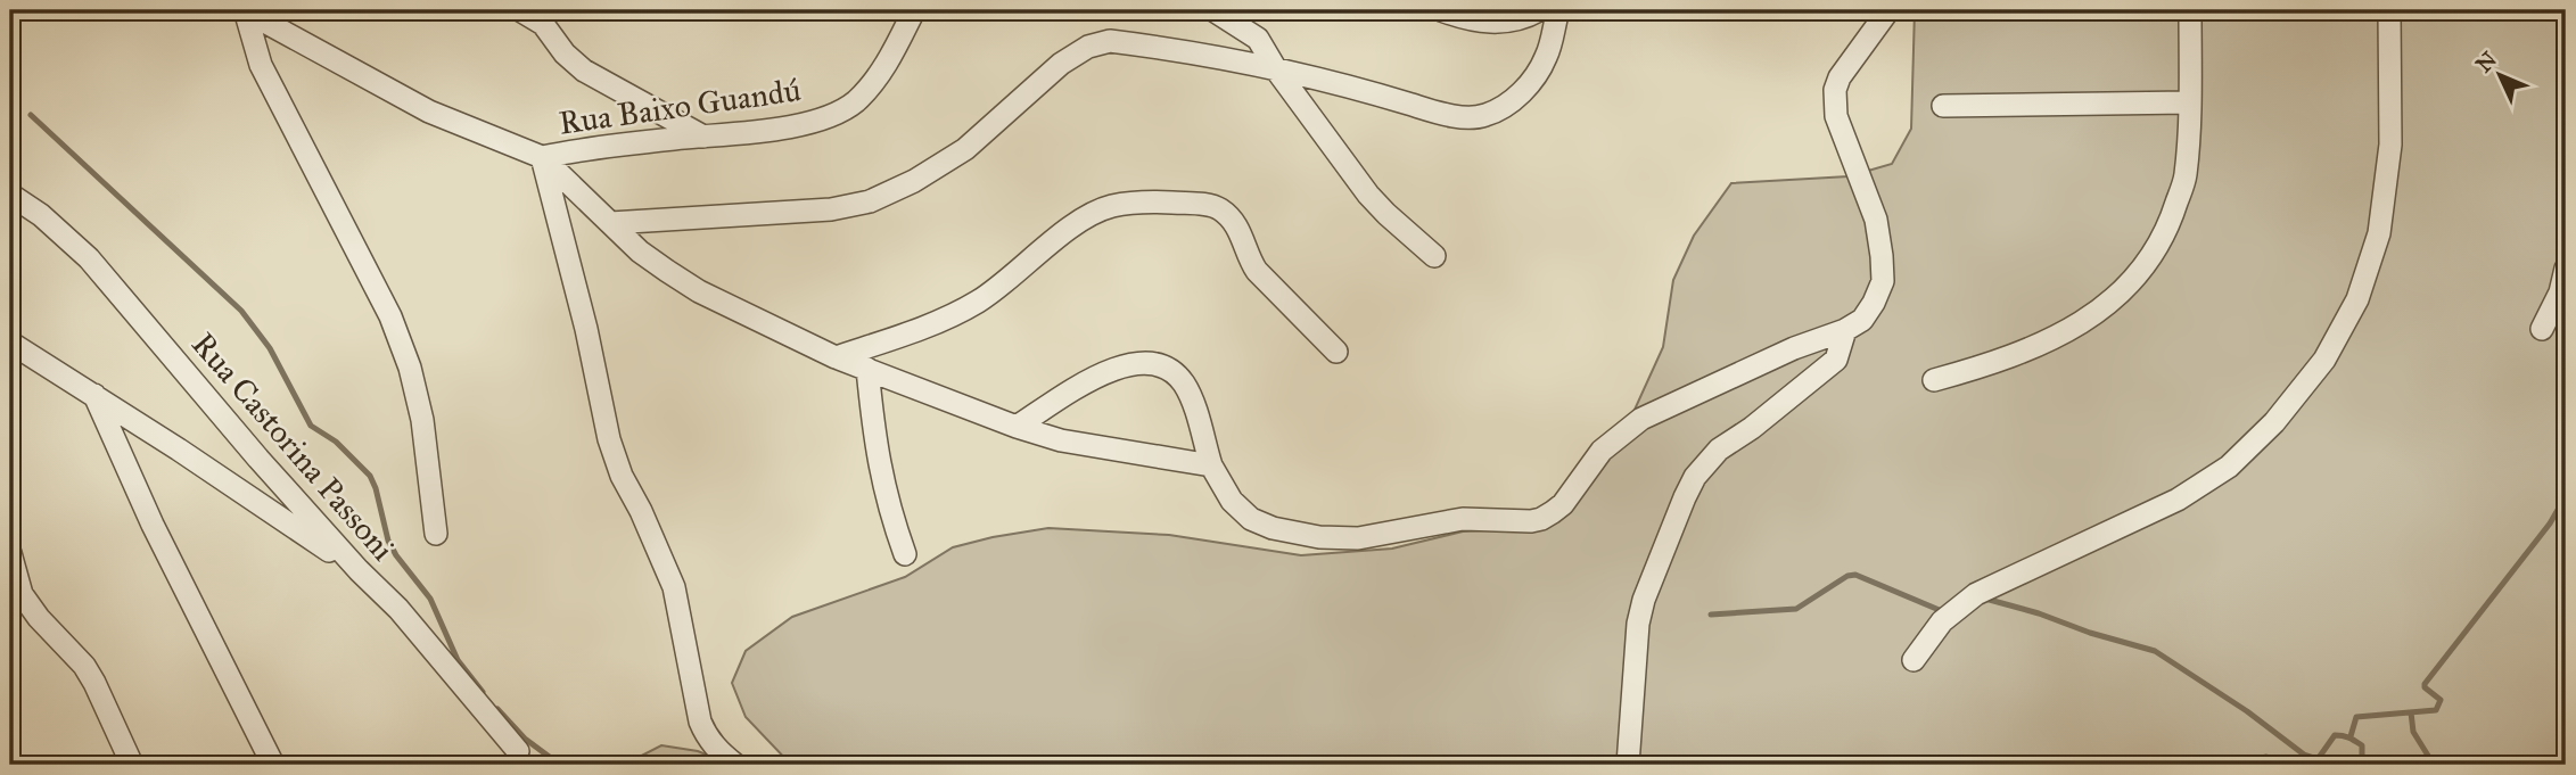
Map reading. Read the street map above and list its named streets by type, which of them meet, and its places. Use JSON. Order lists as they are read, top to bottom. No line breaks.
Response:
{"streets":{"street":["Rua Baixo Guandú","Rua Castorina Passoni"]},"north":"top left"}
